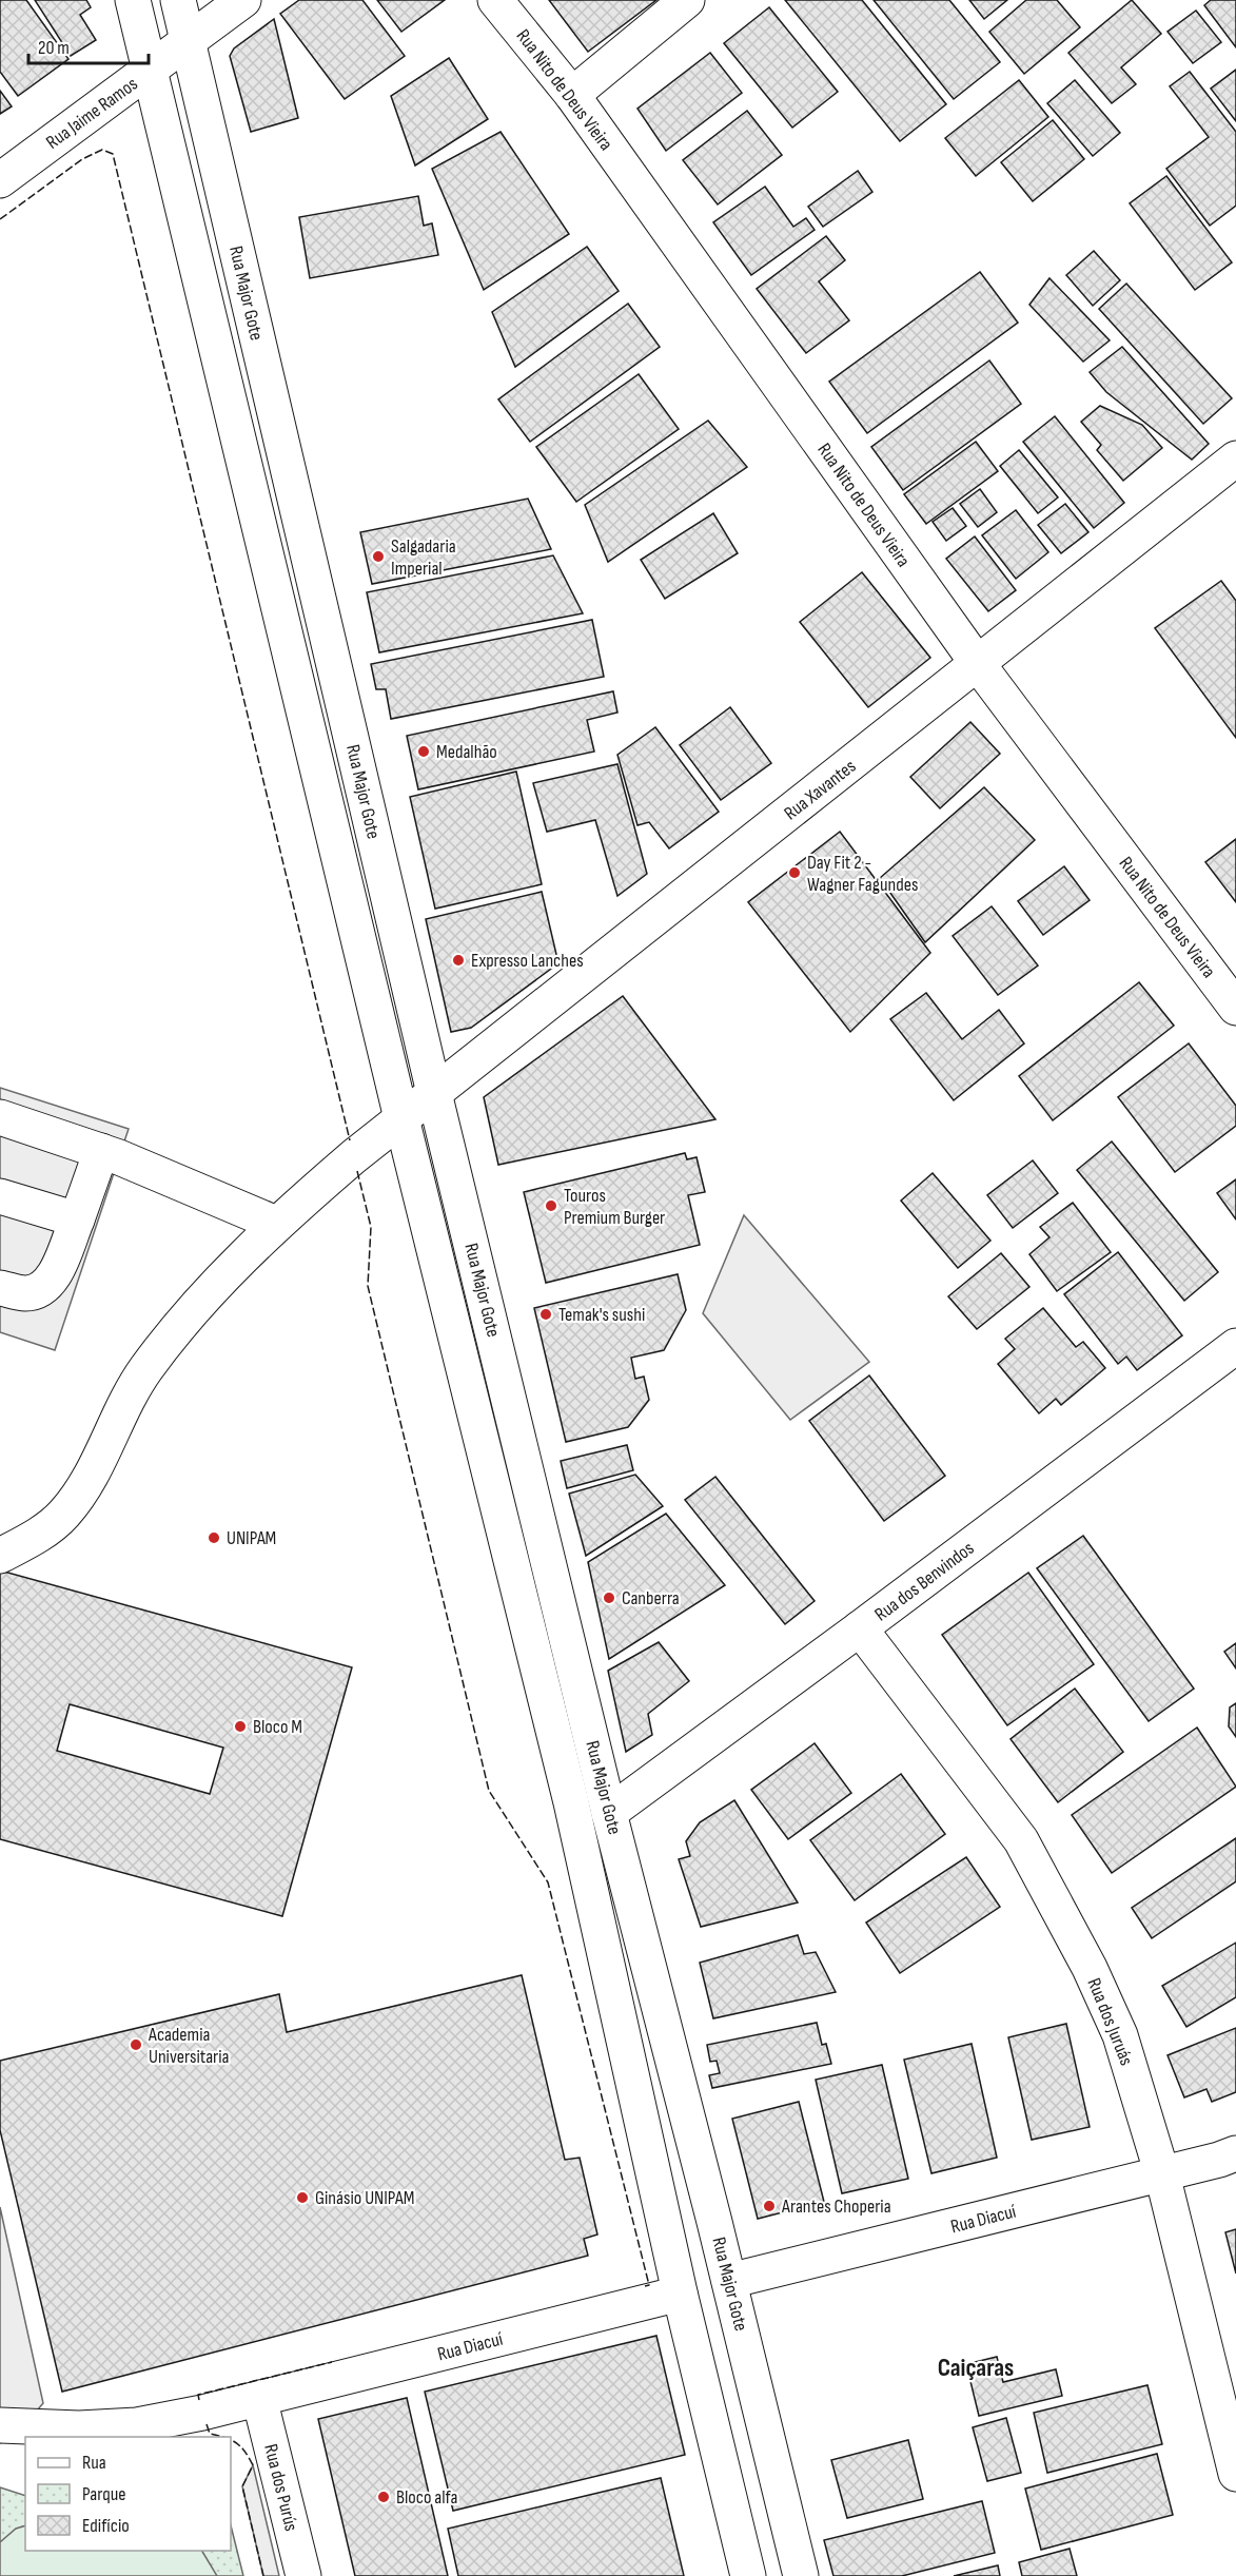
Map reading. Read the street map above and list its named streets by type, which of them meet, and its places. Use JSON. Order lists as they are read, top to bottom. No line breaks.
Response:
{"streets":{"street":["Rua Nito de Deus Vieira","Rua Jaime Ramos","Rua Major Gote","Rua Xavantes","Rua dos Benvindos","Rua dos Juruás","Rua Diacuí","Rua dos Purús"]},"crossings":[["Rua Nito de Deus Vieira","Rua Xavantes"],["Rua Jaime Ramos","Rua Major Gote"],["Rua Major Gote","Rua Xavantes"],["Rua Major Gote","Rua dos Benvindos"],["Rua Major Gote","Rua Diacuí"],["Rua dos Benvindos","Rua dos Juruás"],["Rua dos Juruás","Rua Diacuí"],["Rua Diacuí","Rua dos Purús"]],"districts":["Caiçaras"],"places":["Salgadaria Imperial","Medalhão","Day Fit 2 - Wagner Fagundes","Expresso Lanches","Touros Premium Burger","Temak's sushi","UNIPAM","Canberra","Bloco M","Academia Universitaria","Ginásio UNIPAM","Arantes Choperia","Bloco alfa"],"legend":["Rua","Parque","Edifício"],"scale_bar":"20 m"}
